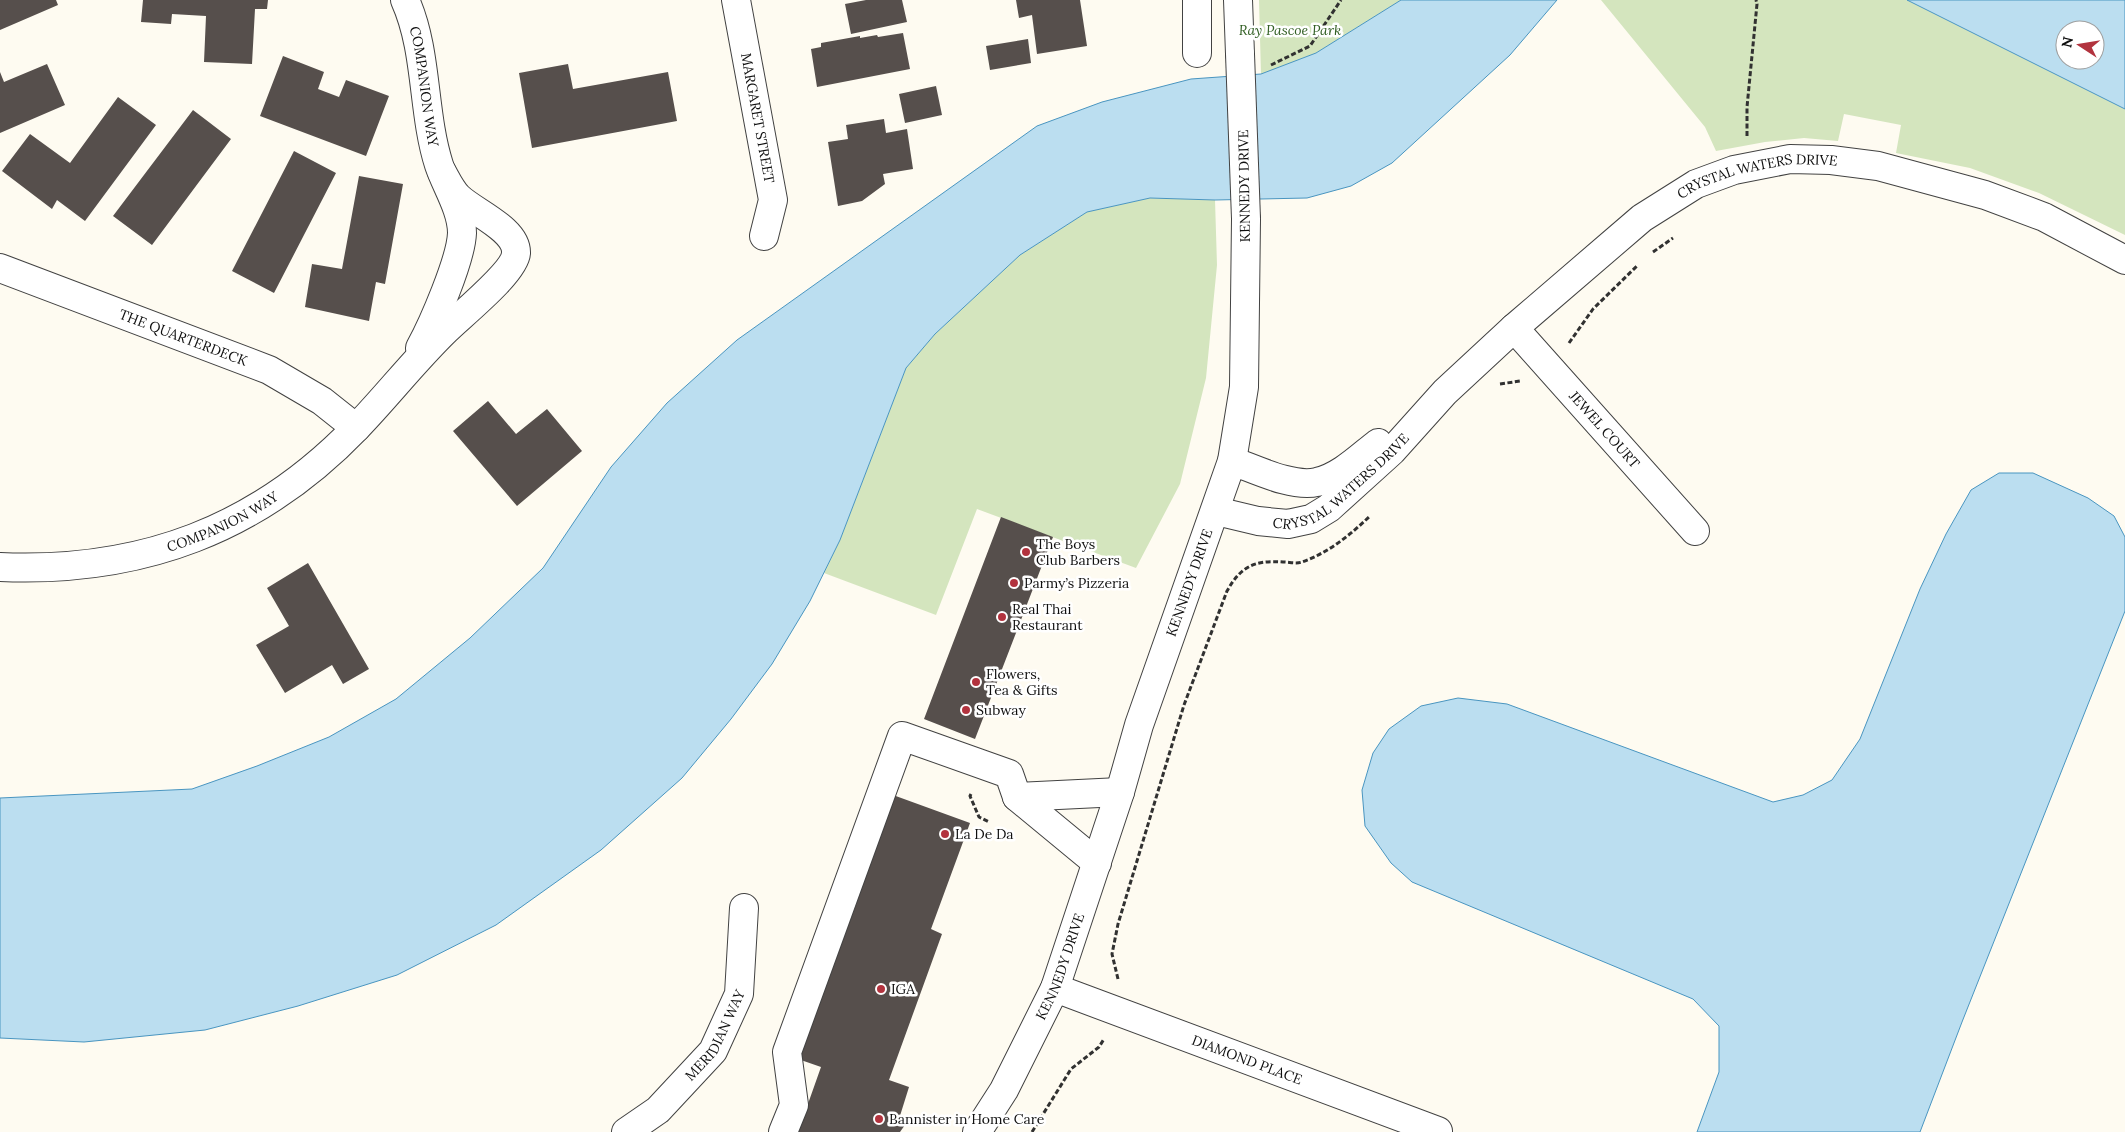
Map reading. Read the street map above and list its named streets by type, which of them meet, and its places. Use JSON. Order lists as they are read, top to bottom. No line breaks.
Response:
{"streets":{"street":["COMPANION WAY","MARGARET STREET","CRYSTAL WATERS DRIVE","KENNEDY DRIVE","THE QUARTERDECK","JEWEL COURT","MERIDIAN WAY","DIAMOND PLACE"]},"crossings":[["COMPANION WAY","THE QUARTERDECK"],["CRYSTAL WATERS DRIVE","KENNEDY DRIVE"],["CRYSTAL WATERS DRIVE","JEWEL COURT"],["KENNEDY DRIVE","DIAMOND PLACE"]],"parks":["Ray Pascoe Park"],"places":["The Boys Club Barbers","Parmy’s Pizzeria","Real Thai Restaurant","Flowers, Tea & Gifts","Subway","La De Da","IGA","Bannister in Home Care"],"north":"left"}
